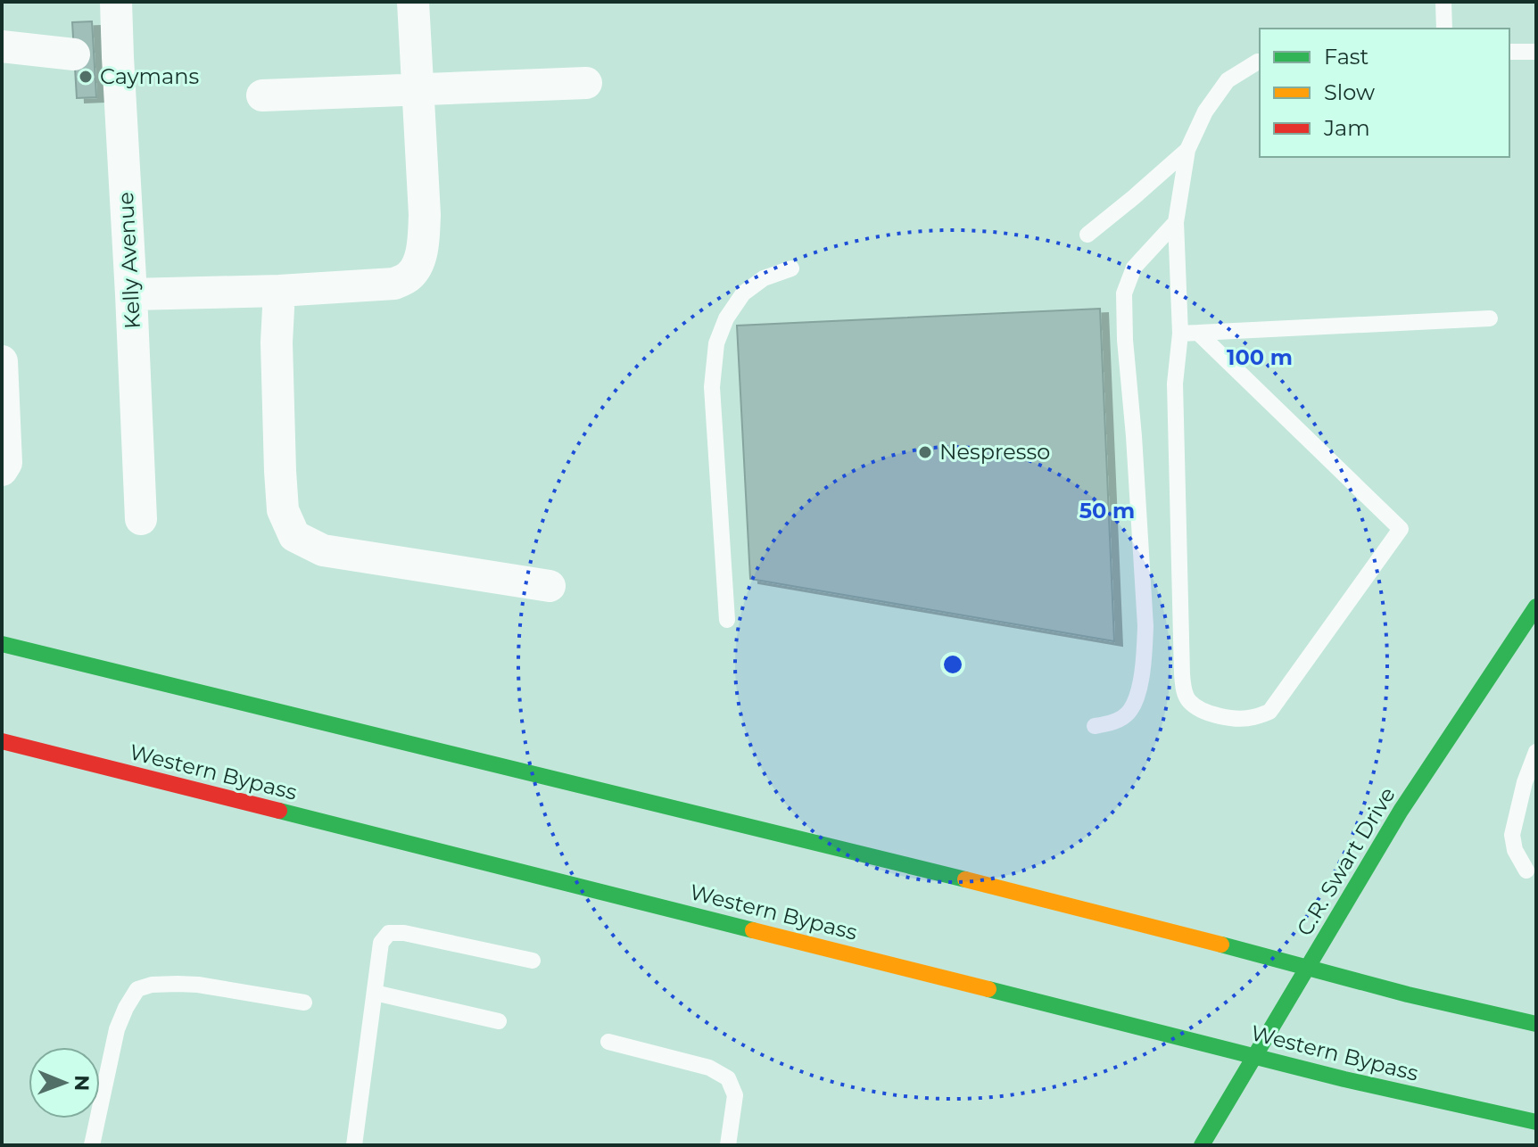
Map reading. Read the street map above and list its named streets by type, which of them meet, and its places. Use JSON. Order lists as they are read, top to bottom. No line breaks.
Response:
{"streets":{"main road":["Western Bypass","C.R. Swart Drive"],"street":["Kelly Avenue"]},"places":["Caymans","Nespresso"],"legend":["Fast","Slow","Jam"],"north":"right","rings":["100 m","50 m"]}
